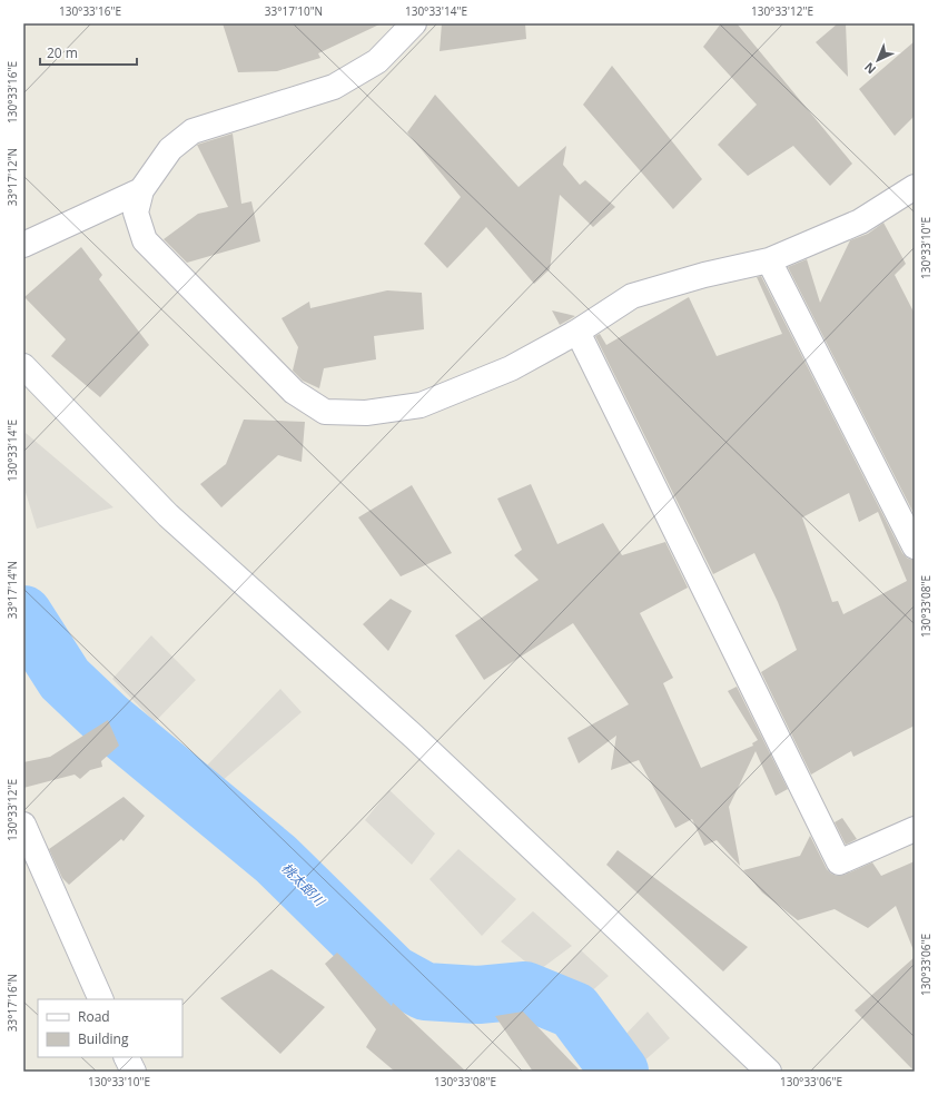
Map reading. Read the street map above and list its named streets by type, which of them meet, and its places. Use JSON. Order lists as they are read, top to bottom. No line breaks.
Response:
{"water":["桃太郎川"],"legend":["Road","Building"],"scale_bar":"20 m","north":"bottom left","coordinates":["130°33'16\"E","33°17'10\"N","130°33'14\"E","130°33'12\"E","33°17'12\"N","130°33'10\"E","33°17'14\"N","130°33'08\"E","130°33'06\"E","33°17'16\"N"]}
